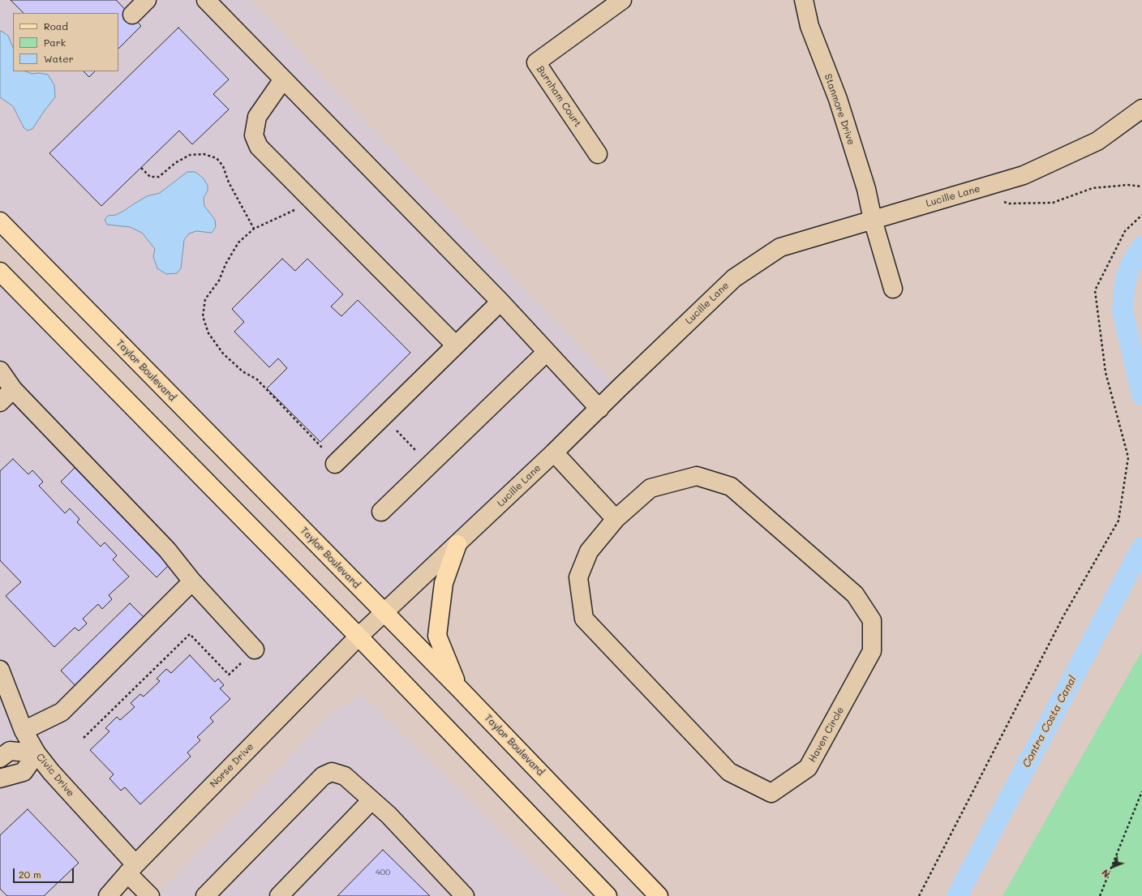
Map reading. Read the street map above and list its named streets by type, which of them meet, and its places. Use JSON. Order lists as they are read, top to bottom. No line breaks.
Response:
{"streets":{"main road":["Taylor Boulevard"],"street":["Burnham Court","Stanmore Drive","Lucille Lane","Haven Circle","Norse Drive","Civic Drive"]},"crossings":[["Stanmore Drive","Lucille Lane"],["Lucille Lane","Taylor Boulevard"],["Lucille Lane","Norse Drive"],["Norse Drive","Civic Drive"]],"water":["Contra Costa Canal"],"house_numbers":["400"],"legend":["Road","Park","Water"],"scale_bar":"20 m","north":"bottom left"}
